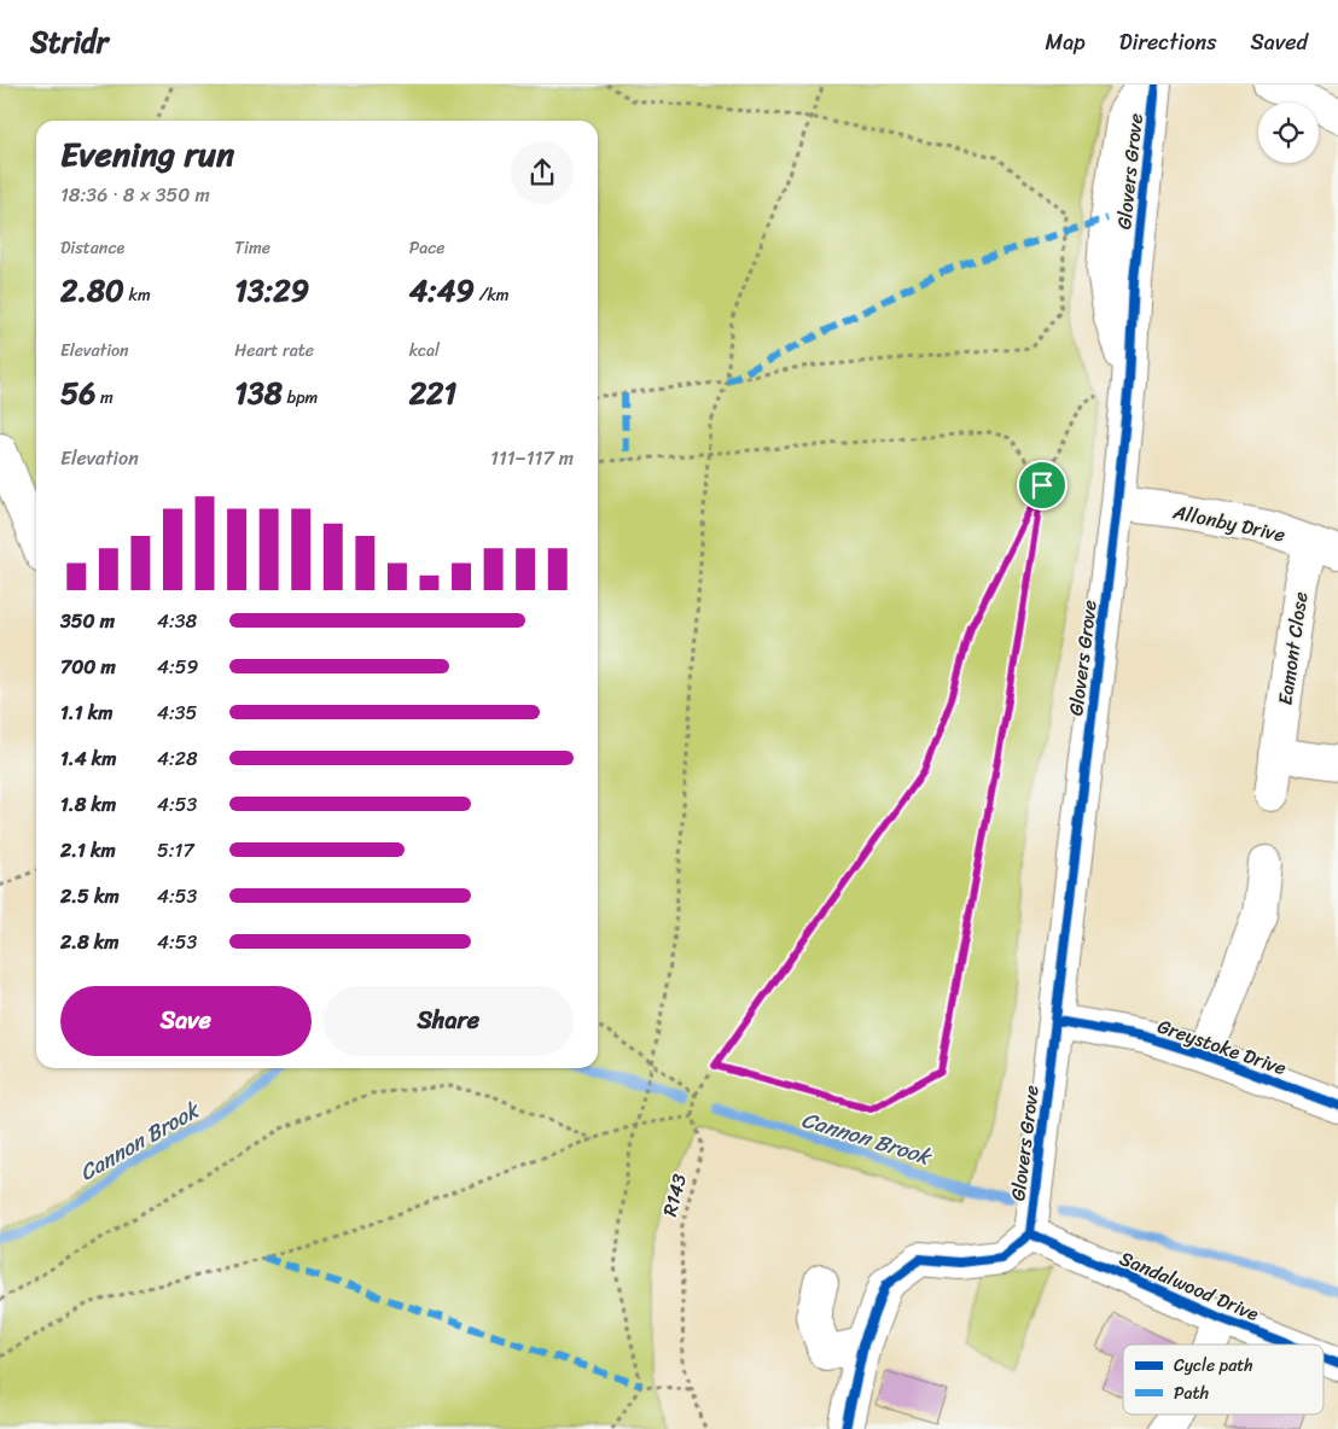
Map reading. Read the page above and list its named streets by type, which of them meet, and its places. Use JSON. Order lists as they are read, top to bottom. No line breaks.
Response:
{"streets":{"street":["Glovers Grove","Allonby Drive","Eamont Close","Greystoke Drive","Sandalwood Drive"],"path":["R143"]},"crossings":[["Glovers Grove","Allonby Drive"],["Glovers Grove","Greystoke Drive"],["Glovers Grove","Sandalwood Drive"],["Allonby Drive","Eamont Close"]],"water":["Cannon Brook"],"legend":["Cycle path","Path"],"page":{"header":"Stridr","nav":["Map","Directions","Saved"],"heading":["Evening run","18:36 · 8 × 350 m"],"stats":[["Distance","2.80 km"],["Time","13:29"],["Pace","4:49 /km"],["Elevation","56 m"],["Heart rate","138 bpm"],["kcal","221"]],"chart":["Elevation","111–117 m"],"list":[{"name":"350 m","note":"4:38"},{"name":"700 m","note":"4:59"},{"name":"1.1 km","note":"4:35"},{"name":"1.4 km","note":"4:28"},{"name":"1.8 km","note":"4:53"},{"name":"2.1 km","note":"5:17"},{"name":"2.5 km","note":"4:53"},{"name":"2.8 km","note":"4:53"}],"buttons":["Save","Share"]}}
